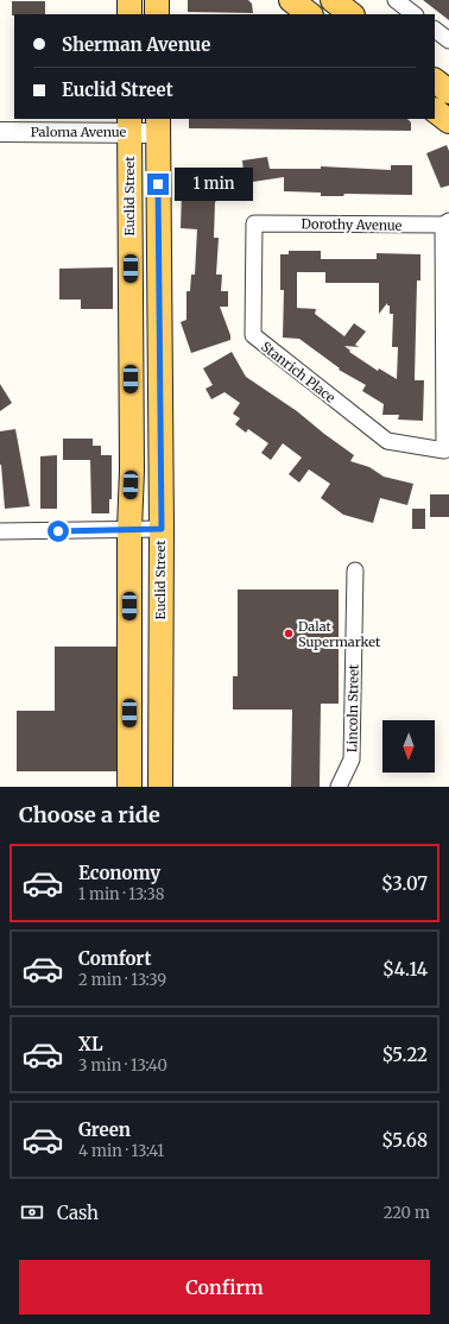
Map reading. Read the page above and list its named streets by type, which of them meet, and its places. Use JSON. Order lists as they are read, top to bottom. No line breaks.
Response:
{"streets":{"main road":["Euclid Street"],"street":["Paloma Avenue","Dorothy Avenue","Stanrich Place","Lincoln Street"]},"crossings":[["Paloma Avenue","Euclid Street"],["Dorothy Avenue","Stanrich Place"]],"places":["Dalat Supermarket"],"north":"bottom","page":{"banner":["Sherman Avenue","Euclid Street"],"bubble":"1 min","heading":"Choose a ride","list":[{"name":"Economy","note":"1 min · 13:38","value":"$3.07"},{"name":"Comfort","note":"2 min · 13:39","value":"$4.14"},{"name":"XL","note":"3 min · 13:40","value":"$5.22"},{"name":"Green","note":"4 min · 13:41","value":"$5.68"}],"pay":["Cash","220 m"],"buttons":"Confirm"}}
